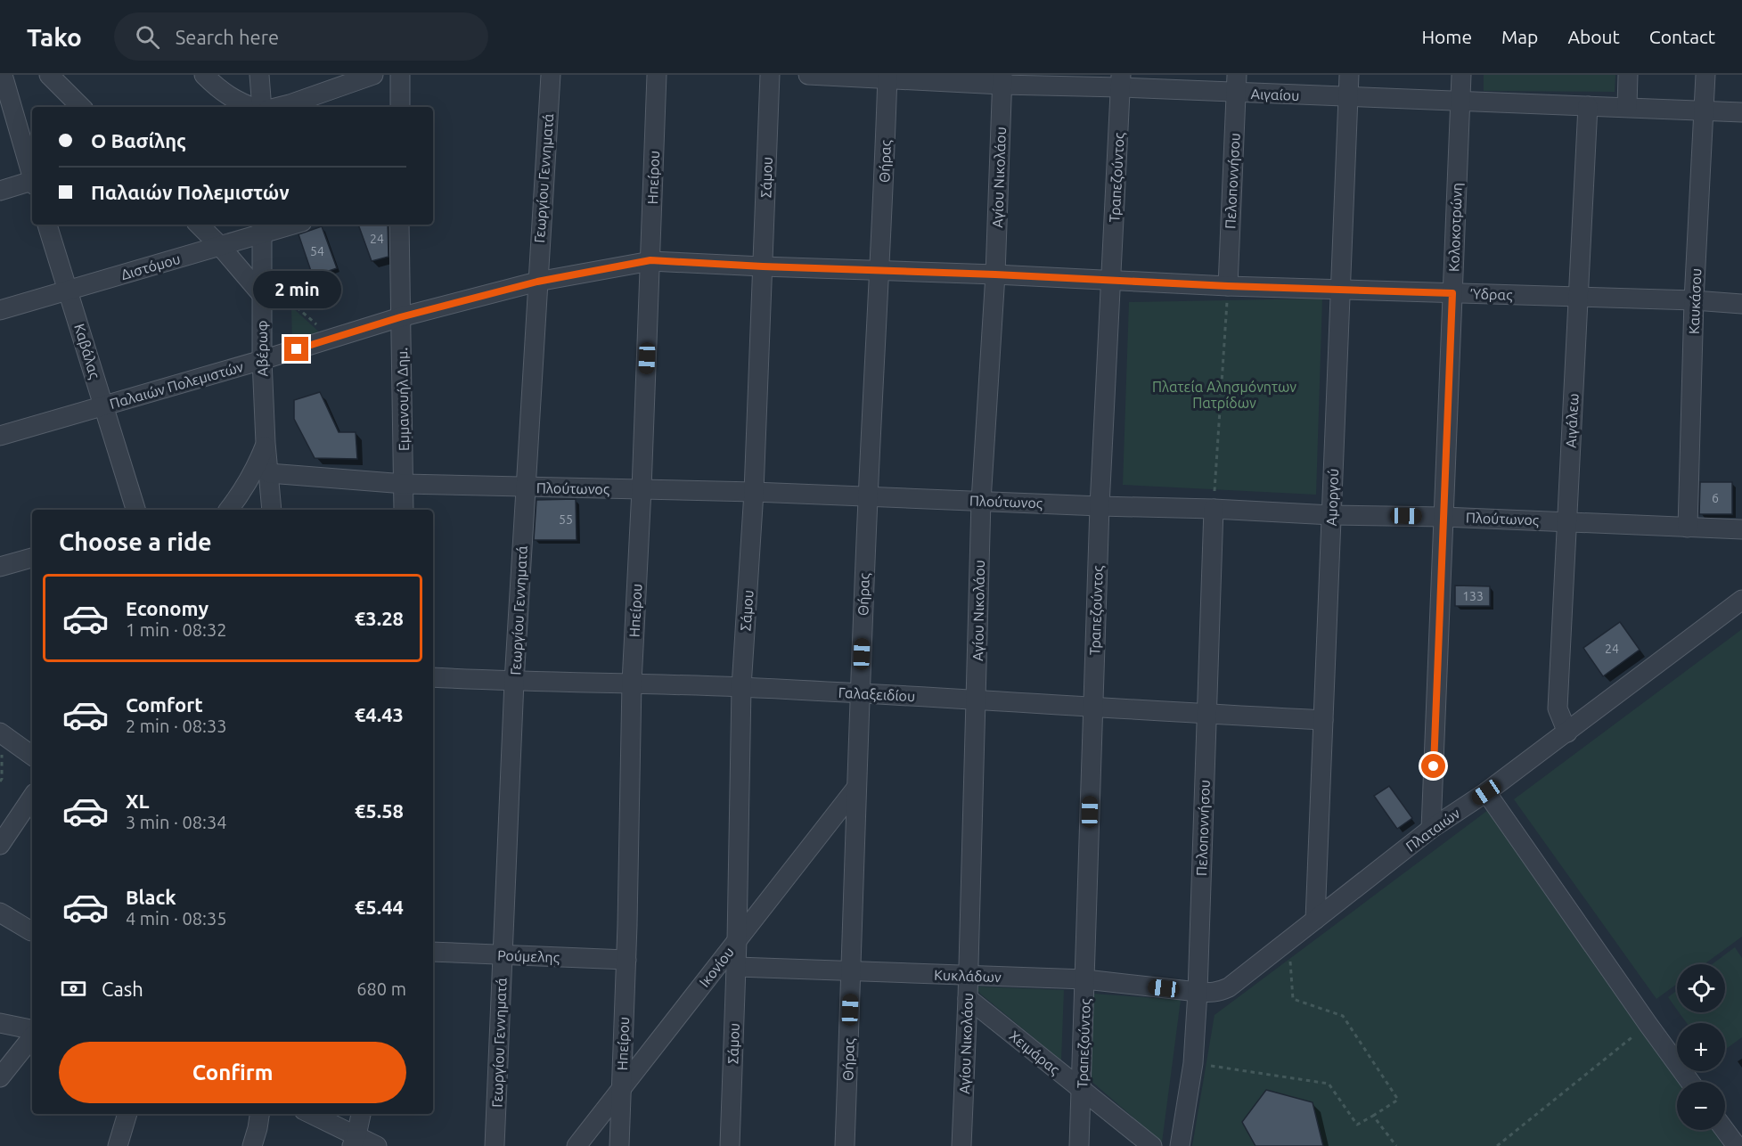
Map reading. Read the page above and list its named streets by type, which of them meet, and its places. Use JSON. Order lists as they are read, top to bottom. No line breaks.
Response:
{"streets":{"street":["Αιγαίου","Θήρας","Ηπείρου","Σάμου","Αγίου Νικολάου","Τραπεζούντος","Γεωργίου Γεννηματά","Πελοποννήσου","Κολοκοτρώνη","Διστόμου","Ύδρας","Καυκάσου","Αβέρωφ","Καβάλας","Παλαιών Πολεμιστών","Εμμανουήλ Δημ.","Αιγάλεω","Πλούτωνος","Αμοργού","Γαλαξειδίου","Πλαταιών","Ρούμελης","Ικονίου","Κυκλάδων","Χειμάρας"]},"crossings":[["Αιγαίου","Θήρας"],["Αιγαίου","Αγίου Νικολάου"],["Αιγαίου","Τραπεζούντος"],["Αιγαίου","Πελοποννήσου"],["Αιγαίου","Κολοκοτρώνη"],["Αιγαίου","Καυκάσου"],["Αιγαίου","Αιγάλεω"],["Αιγαίου","Αμοργού"],["Θήρας","Ύδρας"],["Θήρας","Πλούτωνος"],["Θήρας","Γαλαξειδίου"],["Θήρας","Ικονίου"],["Θήρας","Κυκλάδων"],["Ηπείρου","Ύδρας"],["Ηπείρου","Πλούτωνος"],["Ηπείρου","Γαλαξειδίου"],["Ηπείρου","Ρούμελης"],["Ηπείρου","Ικονίου"],["Σάμου","Ύδρας"],["Σάμου","Πλούτωνος"],["Σάμου","Γαλαξειδίου"],["Σάμου","Ικονίου"],["Σάμου","Κυκλάδων"],["Αγίου Νικολάου","Ύδρας"],["Αγίου Νικολάου","Πλούτωνος"],["Αγίου Νικολάου","Γαλαξειδίου"],["Αγίου Νικολάου","Κυκλάδων"],["Αγίου Νικολάου","Χειμάρας"],["Τραπεζούντος","Ύδρας"],["Τραπεζούντος","Πλούτωνος"],["Τραπεζούντος","Γαλαξειδίου"],["Τραπεζούντος","Κυκλάδων"],["Τραπεζούντος","Χειμάρας"],["Γεωργίου Γεννηματά","Ύδρας"],["Γεωργίου Γεννηματά","Παλαιών Πολεμιστών"],["Γεωργίου Γεννηματά","Πλούτωνος"],["Γεωργίου Γεννηματά","Γαλαξειδίου"],["Γεωργίου Γεννηματά","Ρούμελης"],["Πελοποννήσου","Ύδρας"],["Πελοποννήσου","Πλούτωνος"],["Πελοποννήσου","Γαλαξειδίου"],["Πελοποννήσου","Πλαταιών"],["Πελοποννήσου","Κυκλάδων"],["Κολοκοτρώνη","Ύδρας"],["Κολοκοτρώνη","Πλούτωνος"],["Κολοκοτρώνη","Πλαταιών"],["Διστόμου","Αβέρωφ"],["Διστόμου","Καβάλας"],["Ύδρας","Καυκάσου"],["Ύδρας","Παλαιών Πολεμιστών"],["Ύδρας","Αιγάλεω"],["Ύδρας","Αμοργού"],["Καυκάσου","Πλούτωνος"],["Αβέρωφ","Παλαιών Πολεμιστών"],["Αβέρωφ","Πλούτωνος"],["Καβάλας","Παλαιών Πολεμιστών"],["Παλαιών Πολεμιστών","Εμμανουήλ Δημ."],["Εμμανουήλ Δημ.","Πλούτωνος"],["Αιγάλεω","Πλούτωνος"],["Αιγάλεω","Πλαταιών"],["Πλούτωνος","Αμοργού"],["Αμοργού","Γαλαξειδίου"],["Αμοργού","Πλαταιών"],["Πλαταιών","Κυκλάδων"]],"parks":["Πλατεία Αλησμόνητων Πατρίδων"],"house_numbers":["24","54","6","55","133","24"],"page":{"header":"Tako","search":"Search here","nav":["Home","Map","About","Contact"],"banner":["Ο Βασίλης","Παλαιών Πολεμιστών"],"bubble":"2 min","heading":"Choose a ride","list":[{"name":"Economy","note":"1 min · 08:32","value":"€3.28"},{"name":"Comfort","note":"2 min · 08:33","value":"€4.43"},{"name":"XL","note":"3 min · 08:34","value":"€5.58"},{"name":"Black","note":"4 min · 08:35","value":"€5.44"}],"pay":["Cash","680 m"],"map_buttons":["+","−"],"buttons":"Confirm"}}
